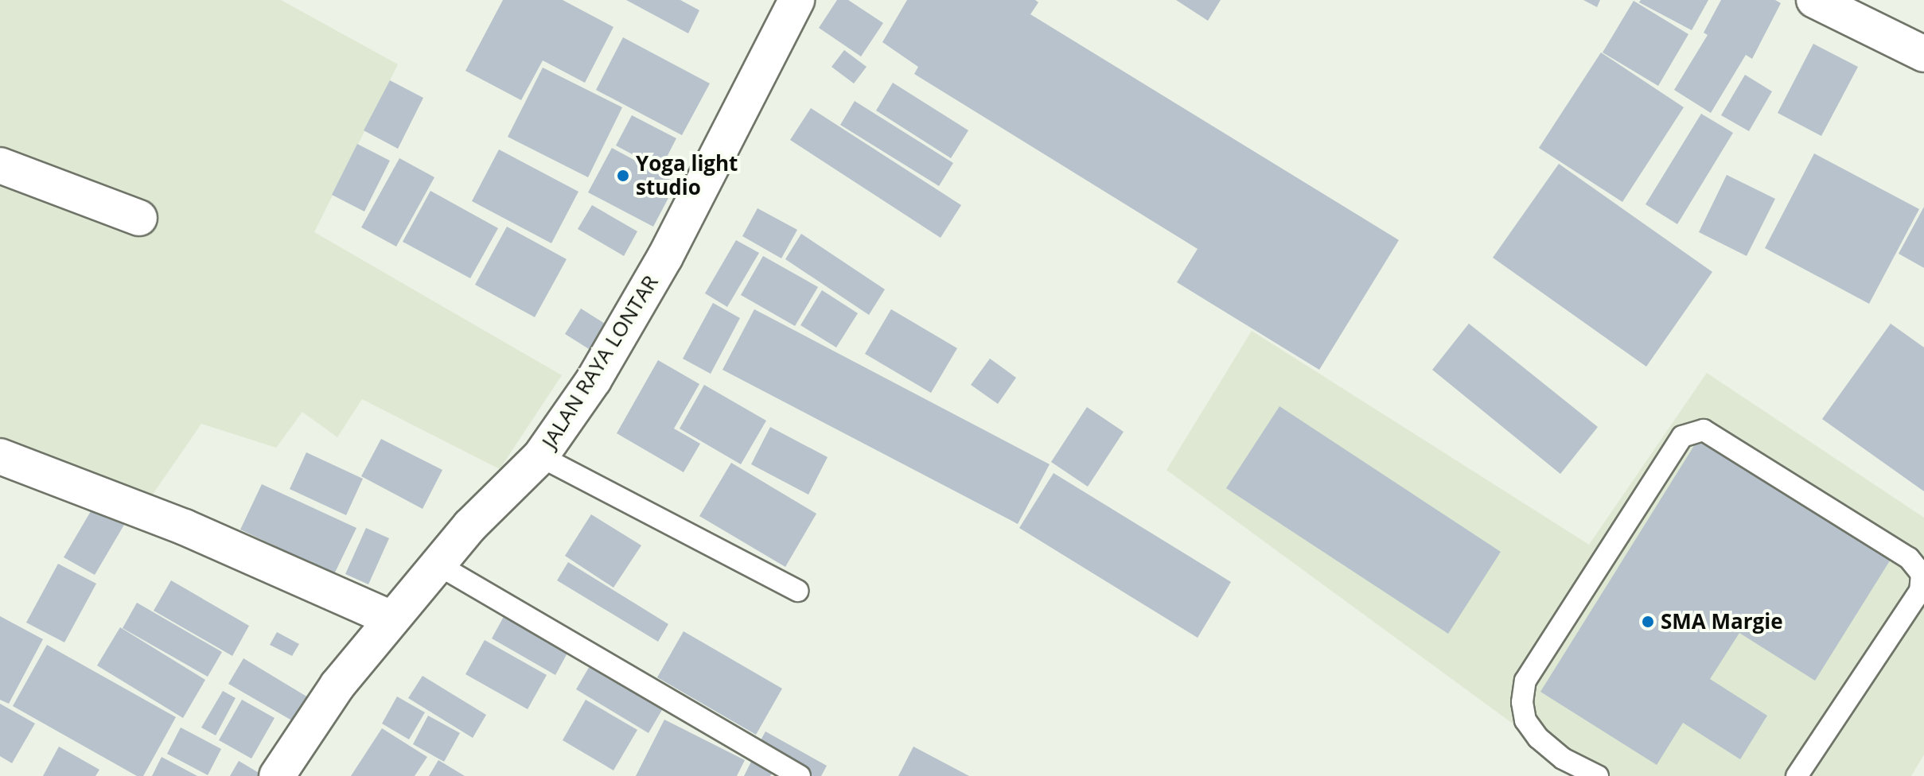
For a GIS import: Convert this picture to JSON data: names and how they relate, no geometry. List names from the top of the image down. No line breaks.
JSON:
{"streets":{"street":["JALAN RAYA LONTAR"]},"places":["Yoga light studio","SMA Margie"]}
